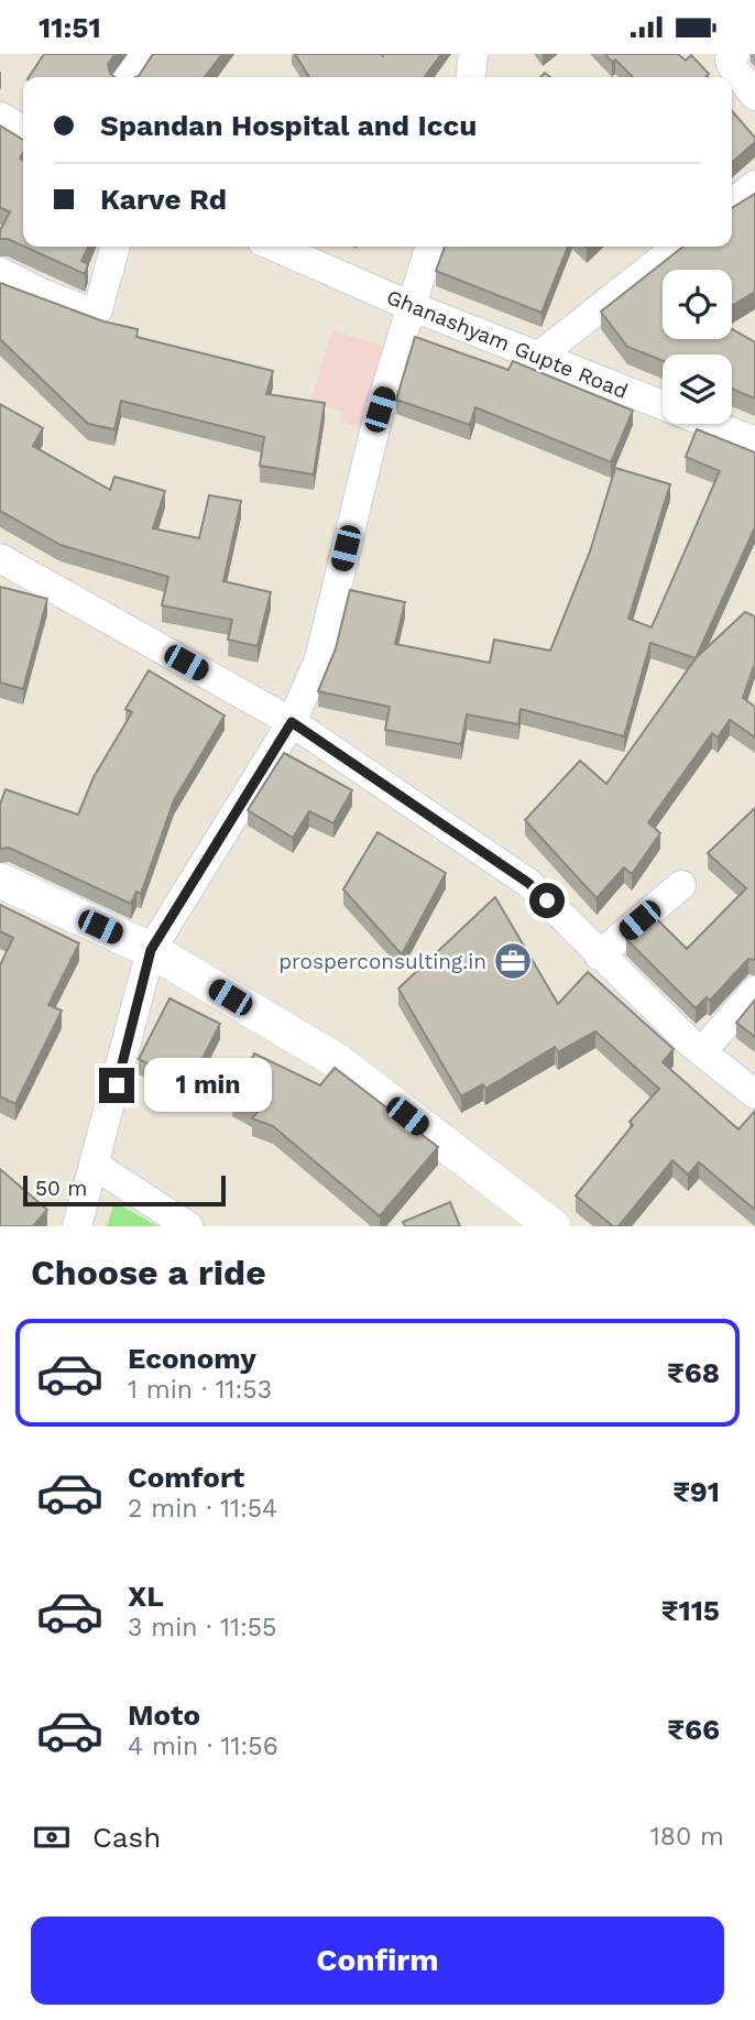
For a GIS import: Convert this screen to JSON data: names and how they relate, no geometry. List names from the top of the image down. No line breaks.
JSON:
{"streets":{"street":["Ghanashyam Gupte Road"]},"places":{"office":["prosperconsulting.in"]},"scale_bar":"50 m","page":{"status":"11:51","banner":["Spandan Hospital and Iccu","Karve Rd"],"bubble":"1 min","scale":"50 m","heading":"Choose a ride","list":[{"name":"Economy","note":"1 min · 11:53","value":"₹68"},{"name":"Comfort","note":"2 min · 11:54","value":"₹91"},{"name":"XL","note":"3 min · 11:55","value":"₹115"},{"name":"Moto","note":"4 min · 11:56","value":"₹66"}],"pay":["Cash","180 m"],"buttons":"Confirm"}}
